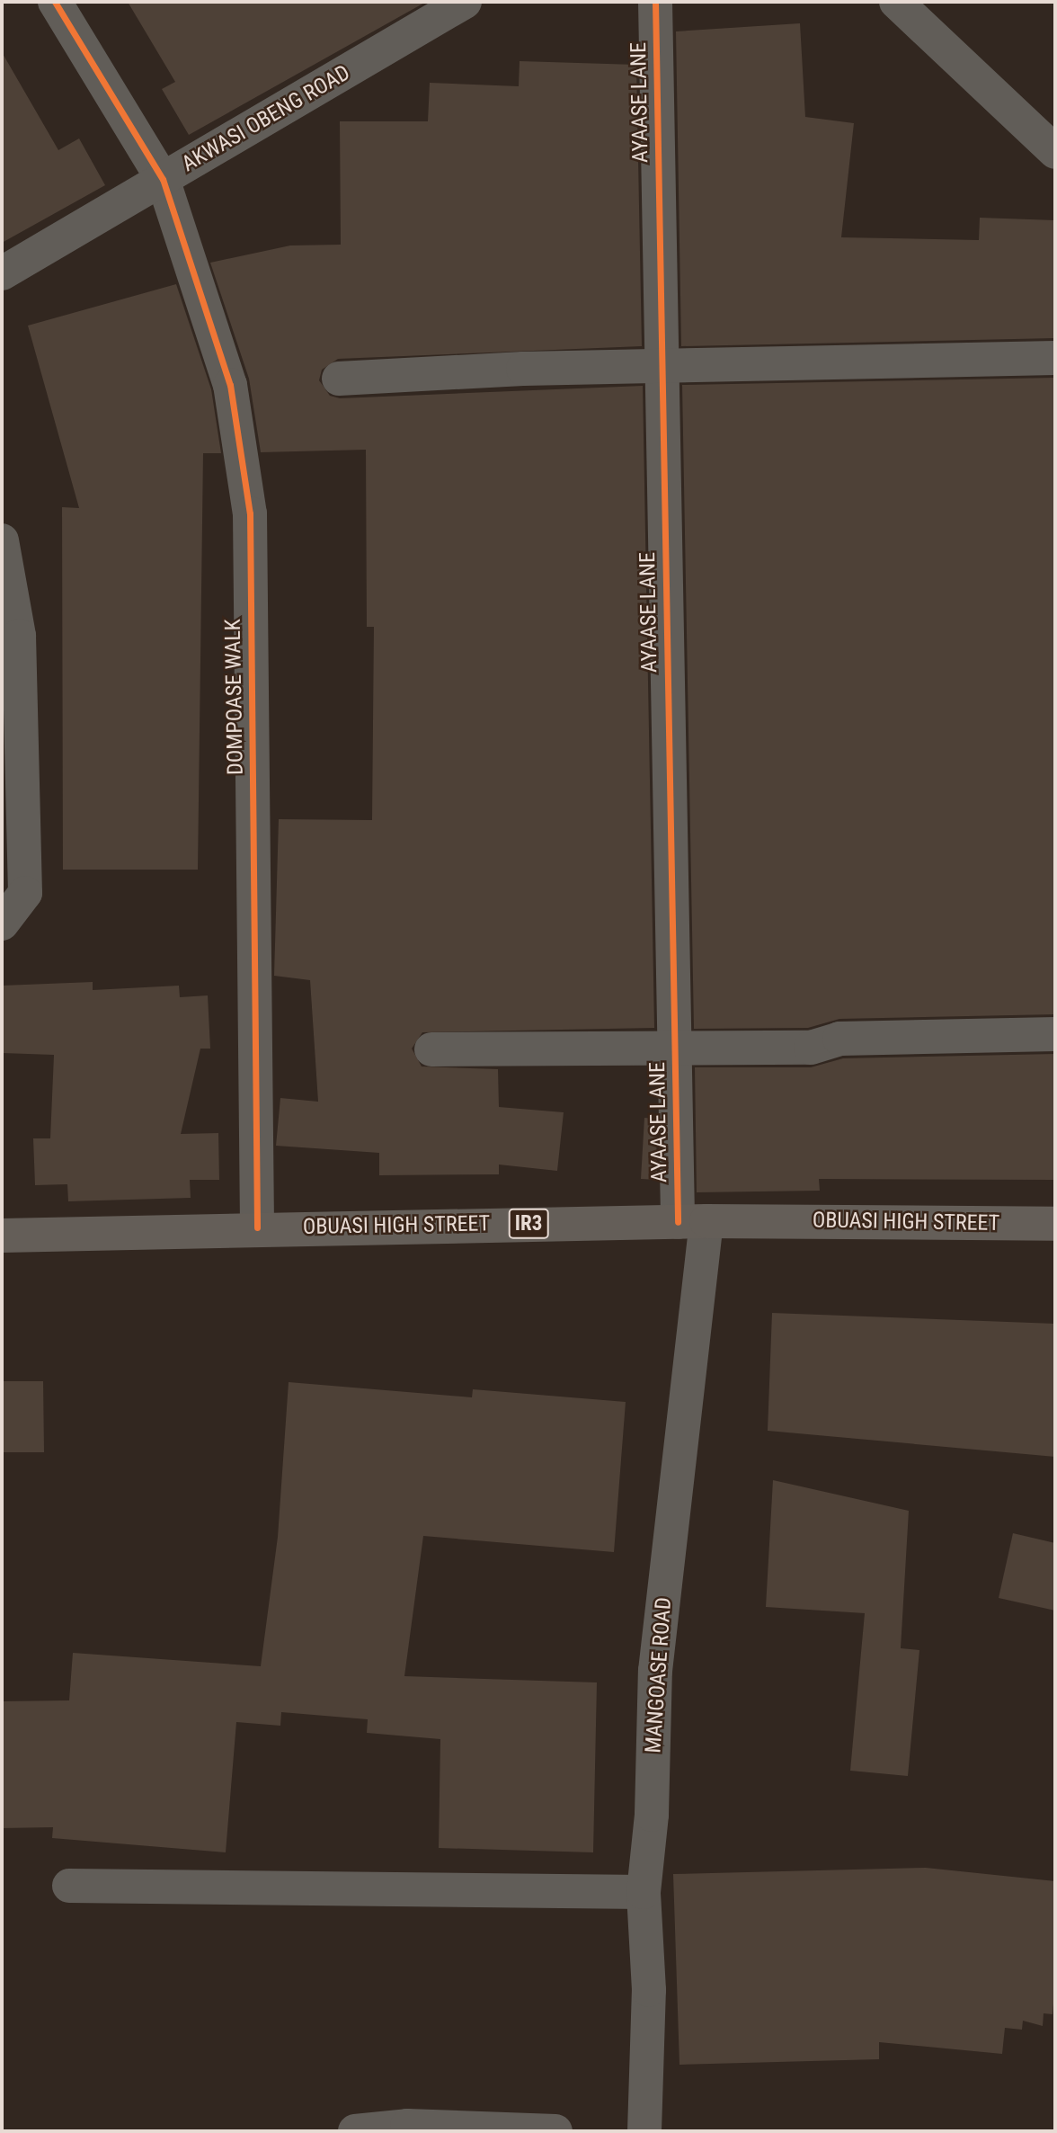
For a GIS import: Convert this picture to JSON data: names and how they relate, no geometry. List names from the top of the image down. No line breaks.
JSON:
{"streets":{"main road":["OBUASI HIGH STREET","IR3"],"street":["AYAASE LANE","AKWASI OBENG ROAD","DOMPOASE WALK","MANGOASE ROAD"]},"crossings":[["AYAASE LANE","OBUASI HIGH STREET"],["AYAASE LANE","MANGOASE ROAD"],["AKWASI OBENG ROAD","DOMPOASE WALK"],["DOMPOASE WALK","OBUASI HIGH STREET"],["OBUASI HIGH STREET","MANGOASE ROAD"]]}
